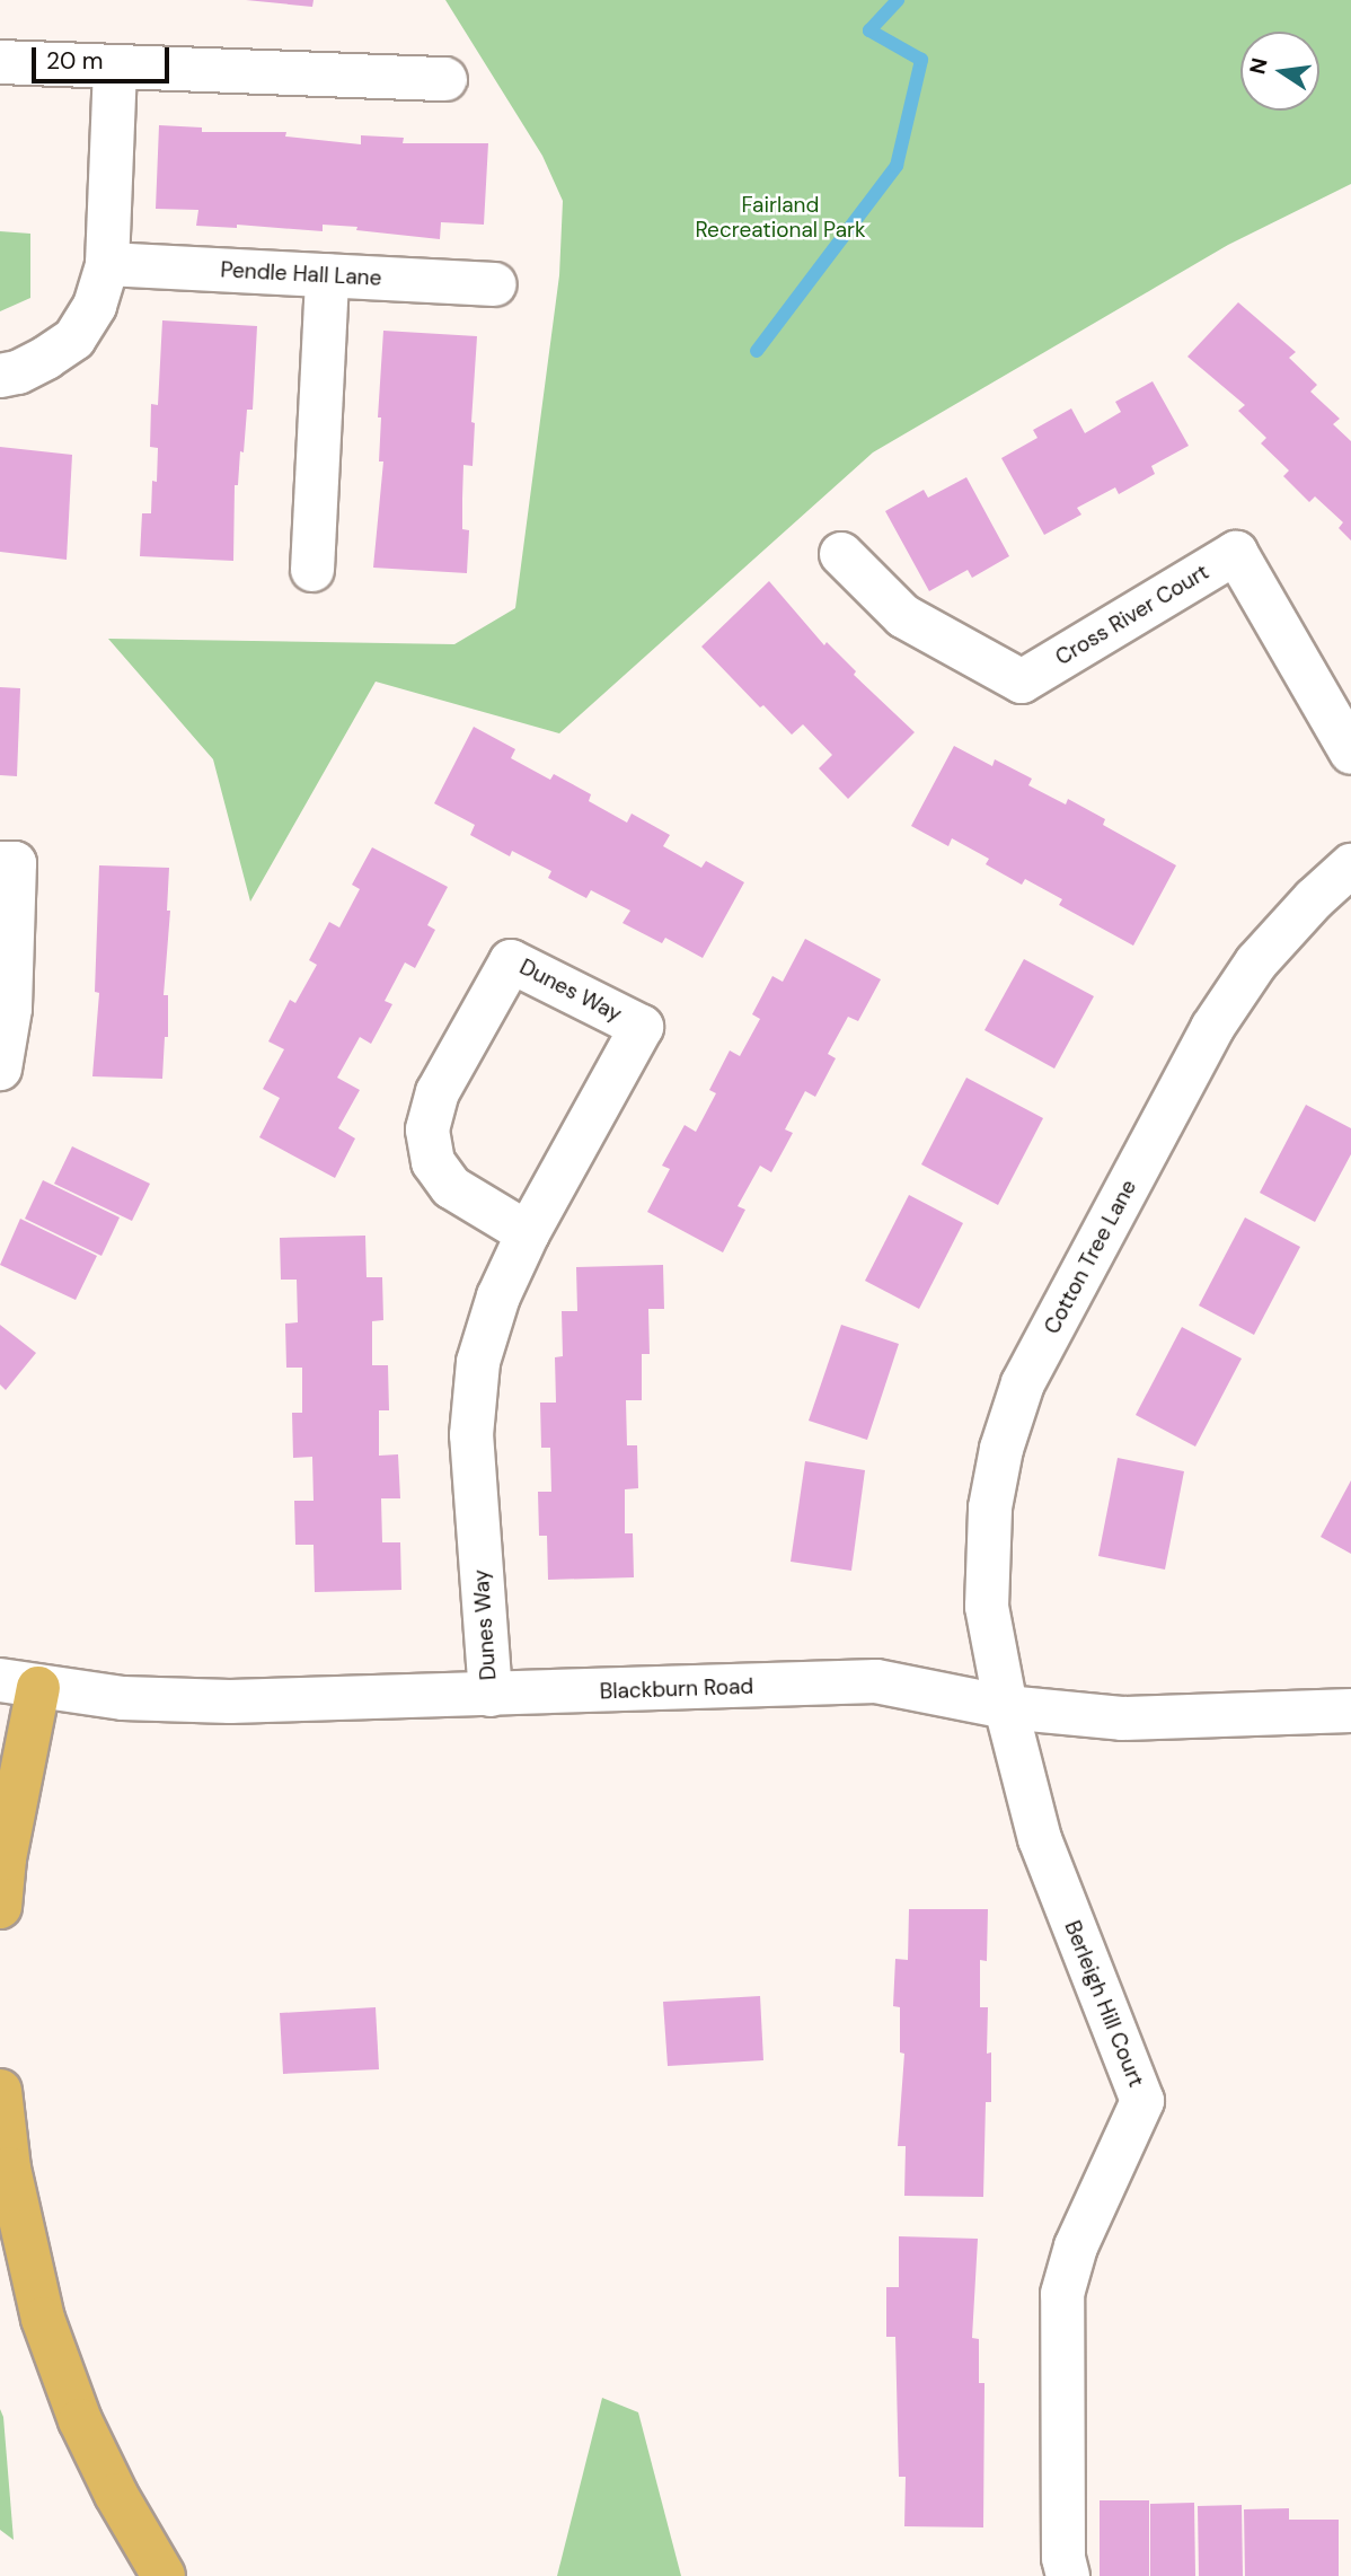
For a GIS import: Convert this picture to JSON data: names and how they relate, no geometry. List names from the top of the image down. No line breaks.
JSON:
{"streets":{"street":["Pendle Hall Lane","Cross River Court","Dunes Way","Cotton Tree Lane","Blackburn Road","Berleigh Hill Court"]},"crossings":[["Dunes Way","Blackburn Road"],["Cotton Tree Lane","Blackburn Road"],["Cotton Tree Lane","Berleigh Hill Court"],["Blackburn Road","Berleigh Hill Court"]],"parks":["Fairland Recreational Park"],"scale_bar":"20 m","north":"left"}
